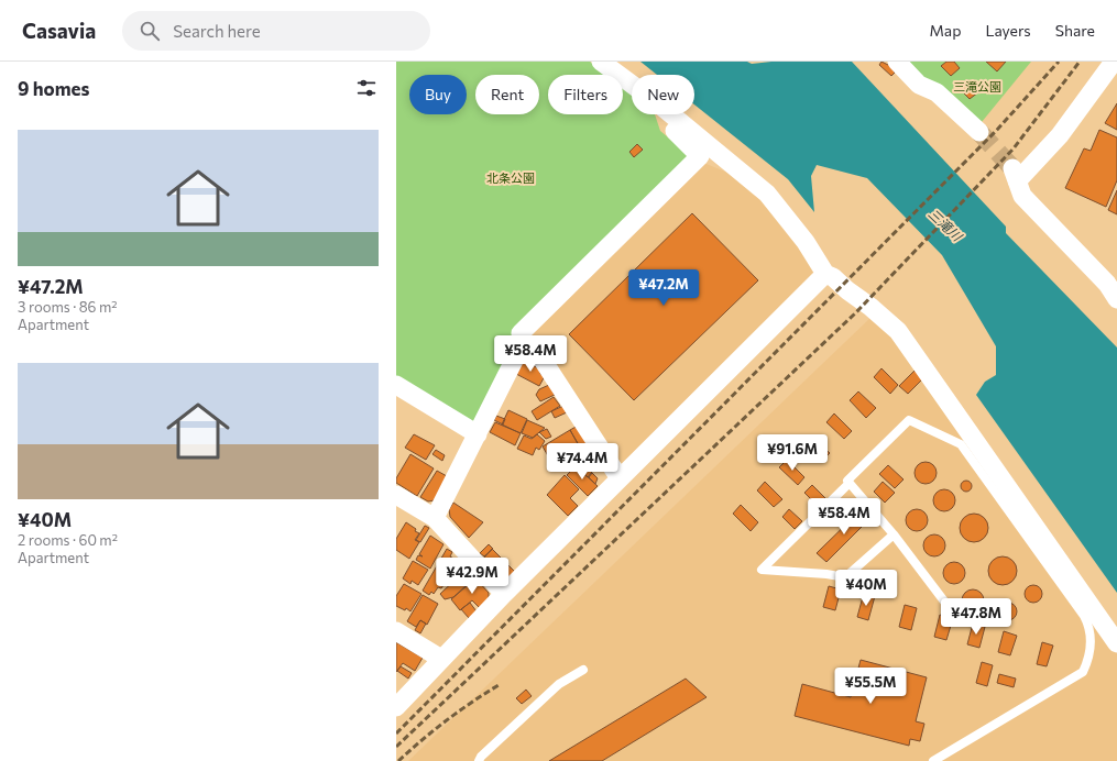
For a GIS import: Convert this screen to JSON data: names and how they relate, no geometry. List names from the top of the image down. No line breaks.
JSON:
{"water":["三滝川"],"parks":["三滝公園","北条公園"],"page":{"header":"Casavia","search":"Search here","nav":["Map","Layers","Share"],"heading":"9 homes","chip":["Buy","Rent","Filters","New"],"list":[{"name":"¥47.2M","note":"3 rooms · 86 m² · Apartment"},{"name":"¥40M","note":"2 rooms · 60 m² · Apartment"}],"price":["¥47.2M","¥58.4M","¥91.6M","¥74.4M","¥58.4M","¥42.9M","¥40M","¥47.8M","¥55.5M"]}}
